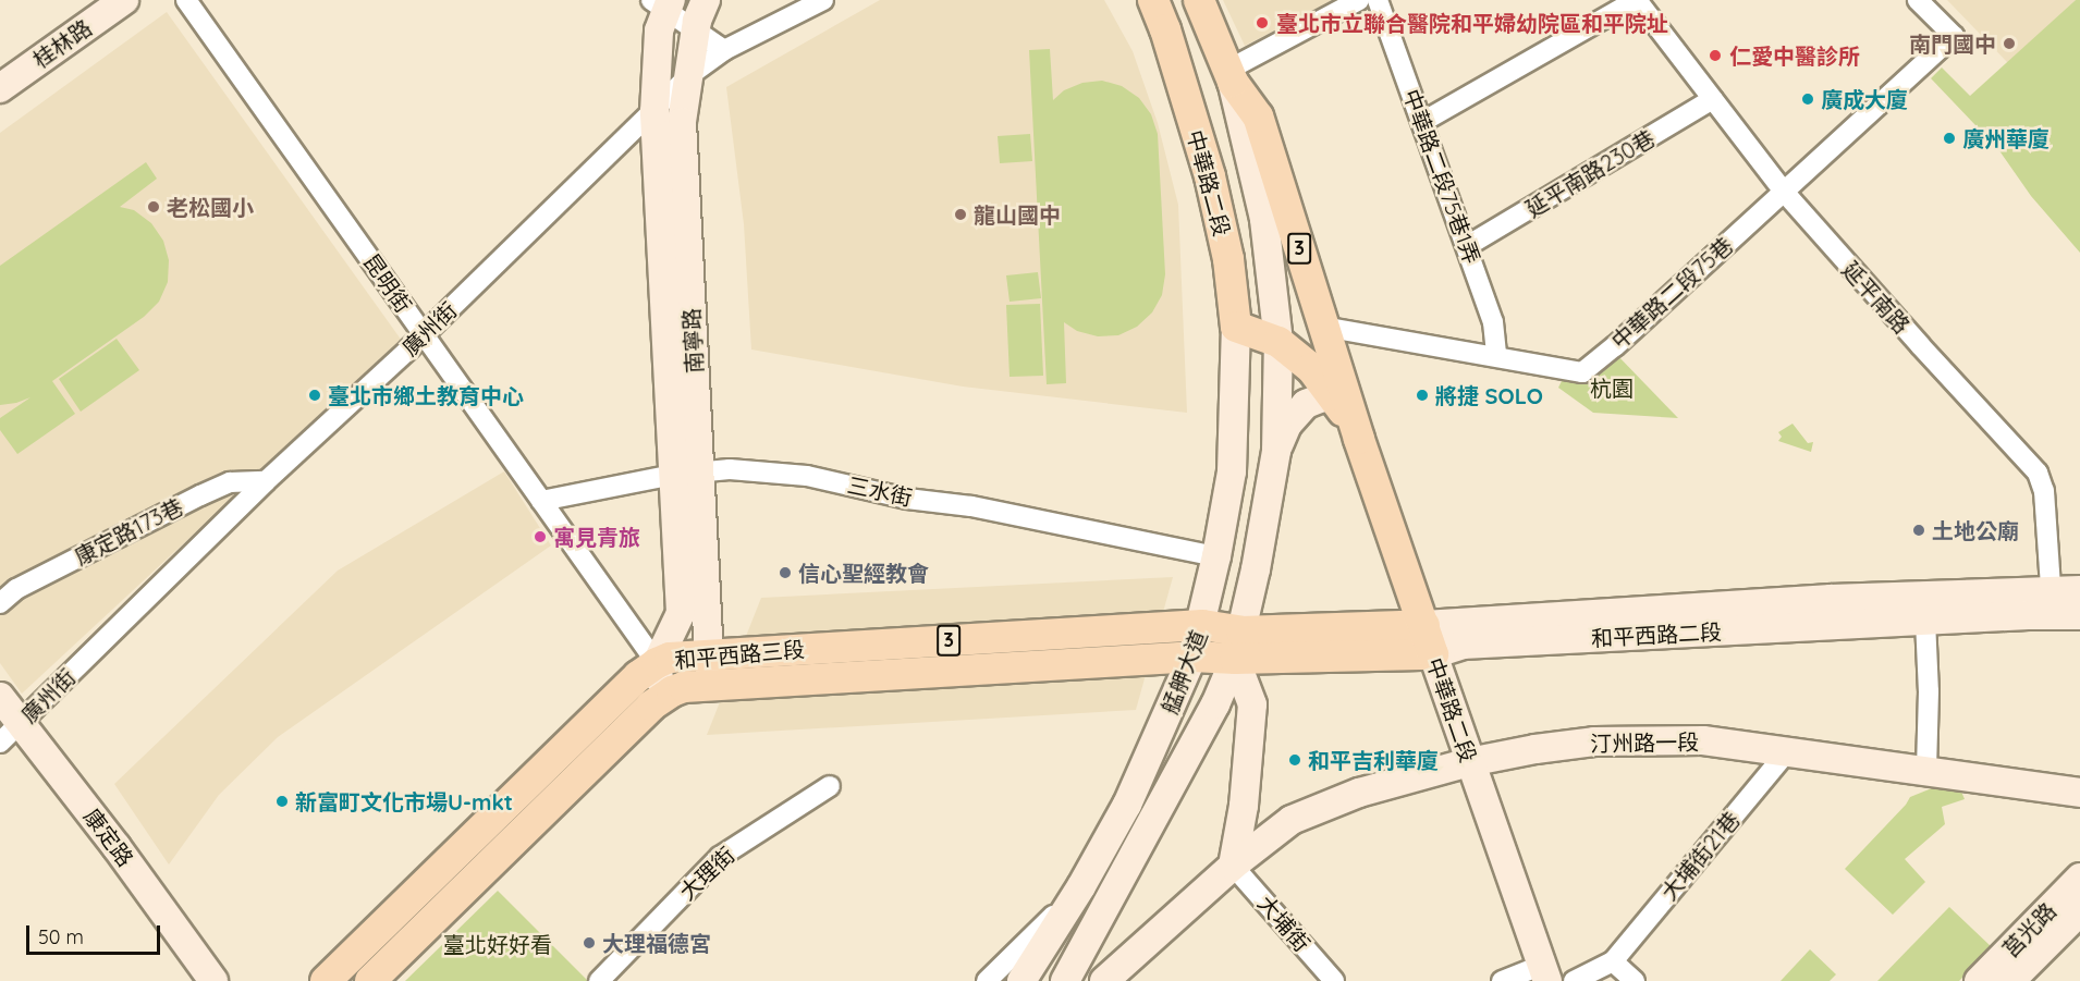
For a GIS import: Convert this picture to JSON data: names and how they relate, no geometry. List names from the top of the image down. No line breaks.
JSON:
{"streets":{"main road":["中華路二段","3","和平西路二段","和平西路三段"],"street":["桂林路","延平南路230巷","中華路二段75巷1弄","昆明街","中華路二段75巷","延平南路","廣州街","南寧路","三水街","康定路173巷","艋舺大道","汀州路一段","康定路","大埔街21巷","大理街","大埔街","莒光路"]},"crossings":[["延平南路230巷","中華路二段75巷1弄"],["延平南路230巷","延平南路"],["中華路二段75巷1弄","中華路二段75巷"],["中華路二段","中華路二段75巷"],["中華路二段","和平西路二段"],["中華路二段","艋舺大道"],["中華路二段","汀州路一段"],["昆明街","廣州街"],["昆明街","南寧路"],["昆明街","三水街"],["昆明街","和平西路三段"],["中華路二段75巷","延平南路"],["延平南路","和平西路二段"],["廣州街","南寧路"],["廣州街","康定路173巷"],["廣州街","康定路"],["南寧路","三水街"],["南寧路","和平西路三段"],["三水街","艋舺大道"],["和平西路二段","和平西路三段"],["和平西路二段","艋舺大道"],["和平西路三段","艋舺大道"],["汀州路一段","大埔街21巷"],["汀州路一段","大埔街"]],"parks":["杭園","臺北好好看"],"places":["臺北市立聯合醫院和平婦幼院區和平院址","南門國中","仁愛中醫診所","廣成大廈","廣州華廈","老松國小","龍山國中","臺北市鄉土教育中心","將捷 SOLO","土地公廟","寓見青旅","信心聖經教會","和平吉利華廈","新富町文化市場U-mkt","大理福德宮"],"scale_bar":"50 m"}
